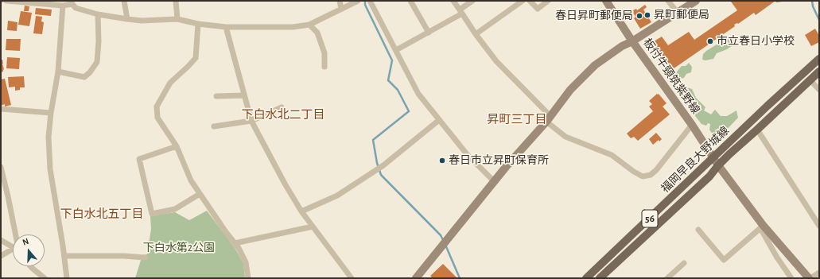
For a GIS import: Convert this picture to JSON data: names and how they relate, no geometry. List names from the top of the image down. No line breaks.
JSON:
{"streets":{"main road":["福岡早良大野城線","56"],"street":["板付牛頸筑紫野線"]},"crossings":[["板付牛頸筑紫野線","福岡早良大野城線"]],"districts":["下白水北二丁目","昇町三丁目","下白水北五丁目"],"parks":["下白水第2公園"],"places":["昇町郵便局","春日昇町郵便局","市立春日小学校","春日市立昇町保育所"],"north":"top"}
